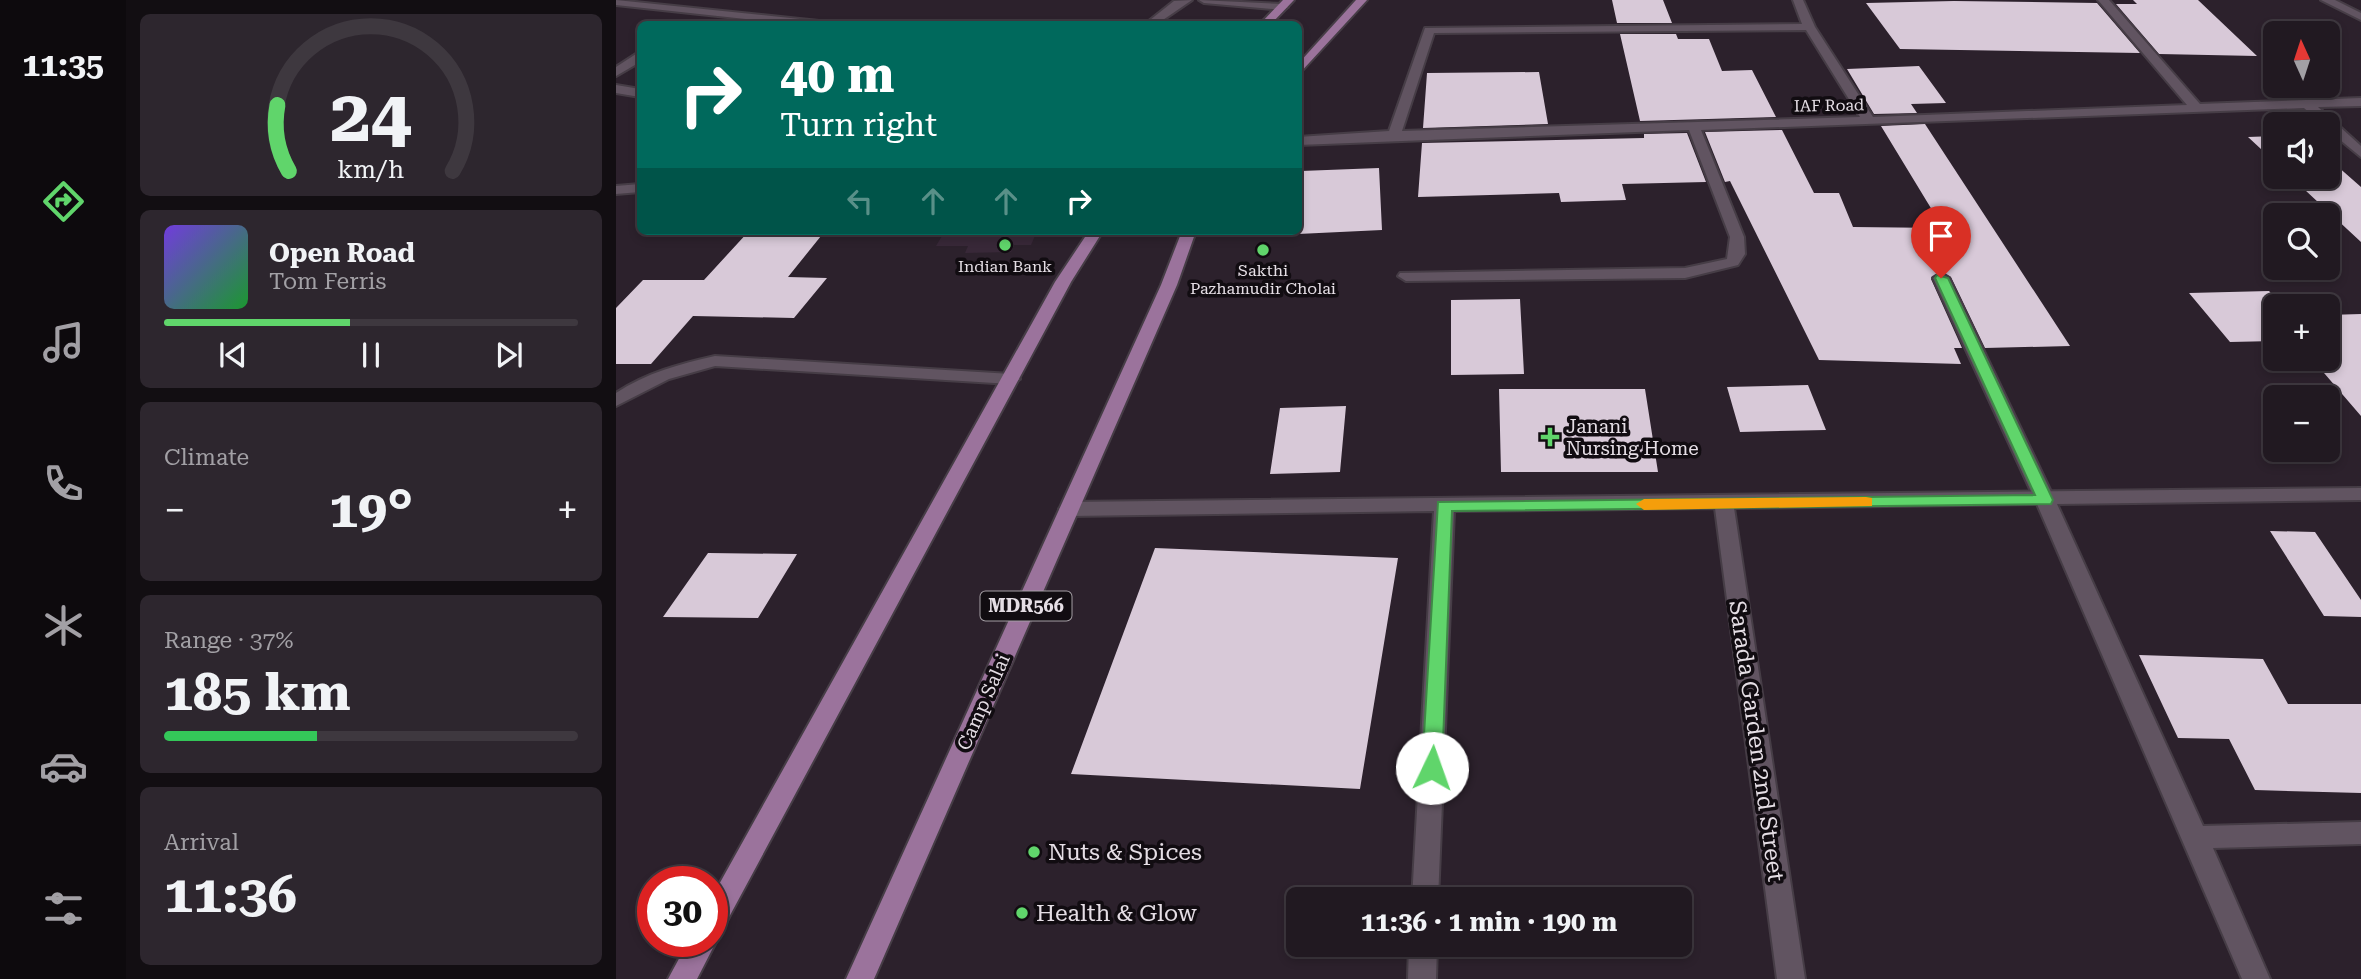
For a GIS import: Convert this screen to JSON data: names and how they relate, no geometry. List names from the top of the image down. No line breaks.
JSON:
{"streets":{"main road":["MDR566","Camp Salai"],"street":["IAF Road","Sarada Garden 2nd Street"]},"places":{"other":["Indian Bank","Sakthi Pazhamudir Cholai","Nuts & Spices","Health & Glow"],"health":["Janani Nursing Home"]},"north":"top","page":{"tabs":"11:35","map_buttons":["+","−"],"turn":["40 m","Turn right"],"song":["Open Road","Tom Ferris"],"tile":["Climate",["Range · 37%","185 km"],["Arrival","11:36"]],"heat":["−","19°","+"],"limit":"30","trip":"11:36 · 1 min · 190 m","gauge":["24","km/h"]}}
